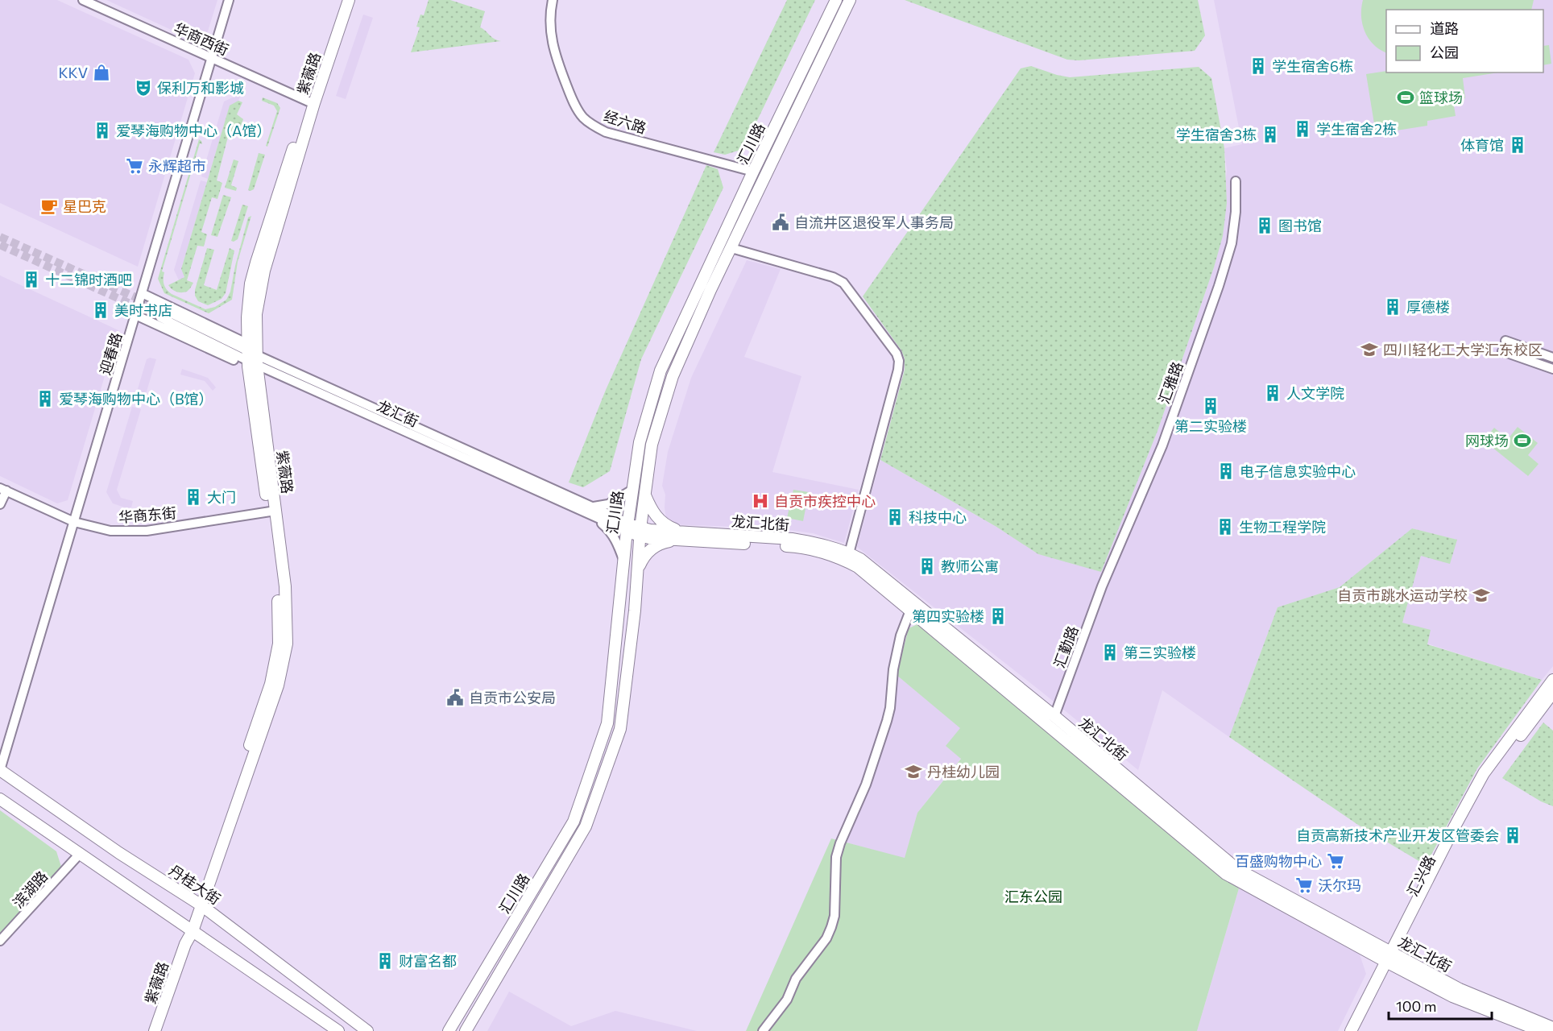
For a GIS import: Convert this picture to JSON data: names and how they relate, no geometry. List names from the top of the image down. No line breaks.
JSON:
{"streets":{"main road":["紫薇路","汇川路","龙汇北街","汇兴路","丹桂大街"],"street":["华商西街","经六路","迎春路","汇雅路","龙汇街","华商东街","汇勤路","滨湖路"]},"crossings":[["华商西街","紫薇路"],["华商西街","迎春路"],["紫薇路","龙汇街"],["紫薇路","华商东街"],["紫薇路","丹桂大街"],["经六路","汇川路"],["汇川路","龙汇街"],["汇川路","龙汇北街"],["迎春路","华商东街"],["迎春路","丹桂大街"],["汇雅路","汇勤路"],["龙汇街","龙汇北街"],["龙汇北街","汇勤路"],["龙汇北街","汇兴路"]],"parks":["汇东公园"],"places":{"building":["学生宿舍6栋","学生宿舍2栋","爱琴海购物中心（A馆）","学生宿舍3栋","体育馆","图书馆","十二锦时酒吧","厚德楼","美时书店","人文学院","爱琴海购物中心（B馆）","第二实验楼","电子信息实验中心","大门","科技中心","生物工程学院","教师公寓","第四实验楼","第三实验楼","自贡高新技术产业开发区管委会","财富名都"],"shop":["KKV"],"theatre":["保利万和影城"],"sports":["篮球场","网球场"],"supermarket":["永辉超市","百盛购物中心","沃尔玛"],"cafe":["星巴克"],"public building":["自流井区退役军人事务局","自贡市公安局"],"school or university":["四川轻化工大学汇东校区","自贡市跳水运动学校","丹桂幼儿园"],"hospital":["自贡市疾控中心"]},"legend":["道路","公园"],"scale_bar":"100 m"}
